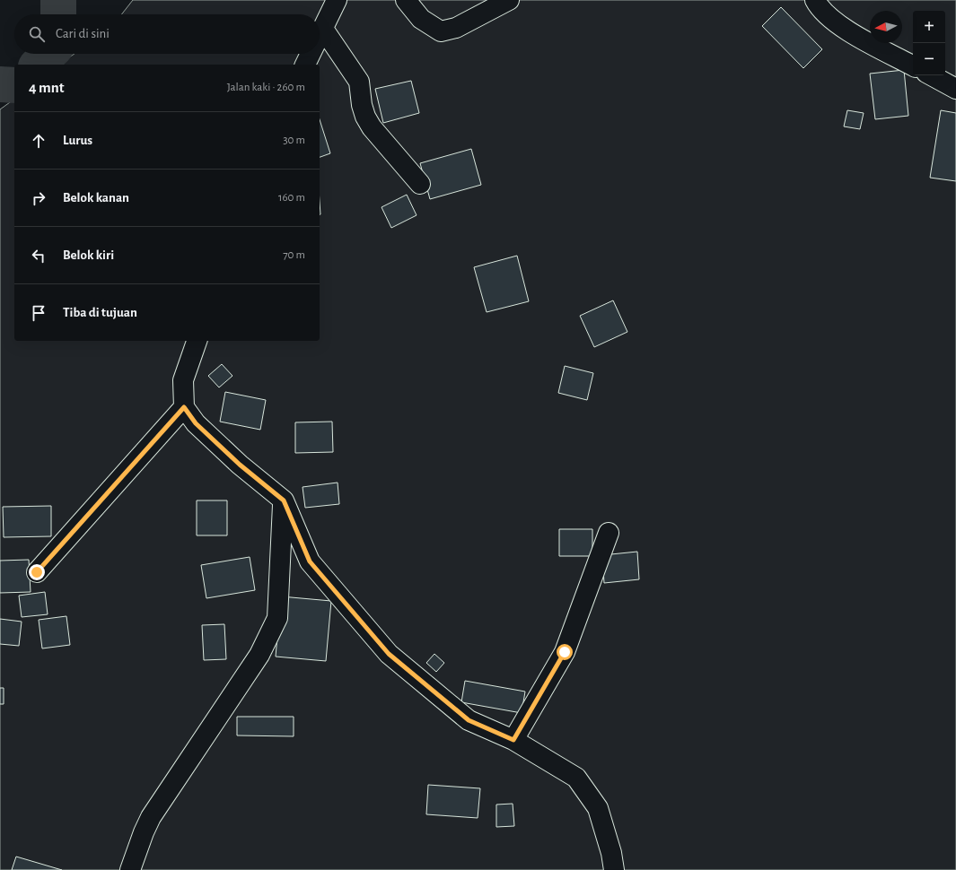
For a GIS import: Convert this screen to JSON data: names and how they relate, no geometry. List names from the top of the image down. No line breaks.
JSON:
{"north":"left","page":{"map_buttons":["+","−"],"search":"Cari di sini","heading":["4 mnt","Jalan kaki · 260 m"],"list":[["Lurus","30 m"],["Belok kanan","160 m"],["Belok kiri","70 m"],"Tiba di tujuan"]}}
